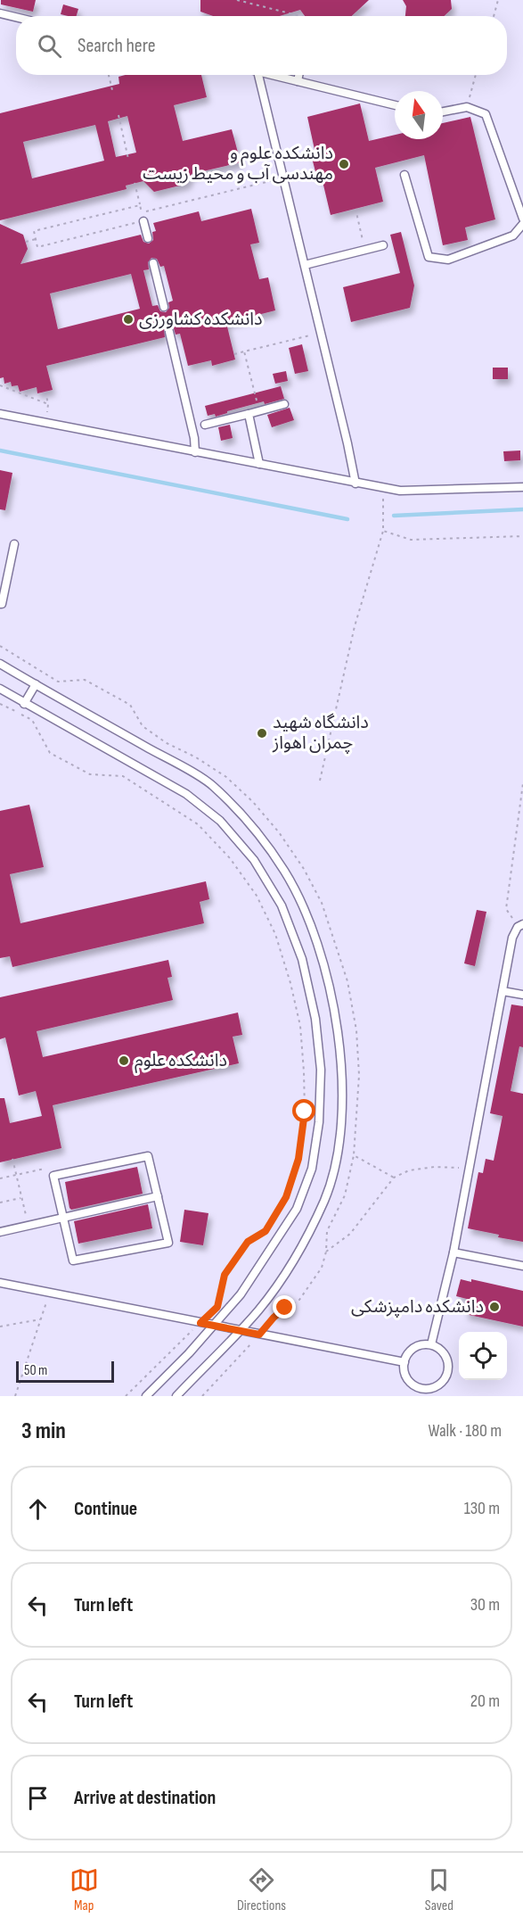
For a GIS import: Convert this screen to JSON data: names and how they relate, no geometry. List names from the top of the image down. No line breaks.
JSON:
{"places":["دانشکده علوم و مهندسی آب و محیط زیست","دانشکده کشاورزی","دانشگاه شهید چمران اهواز","دانشکده علوم","دانشکده دامپزشکی"],"scale_bar":"50 m","north":"top","page":{"search":"Search here","scale":"50 m","heading":["3 min","Walk · 180 m"],"list":[["Continue","130 m"],["Turn left","30 m"],["Turn left","20 m"],"Arrive at destination"],"nav":["Map","Directions","Saved"]}}
